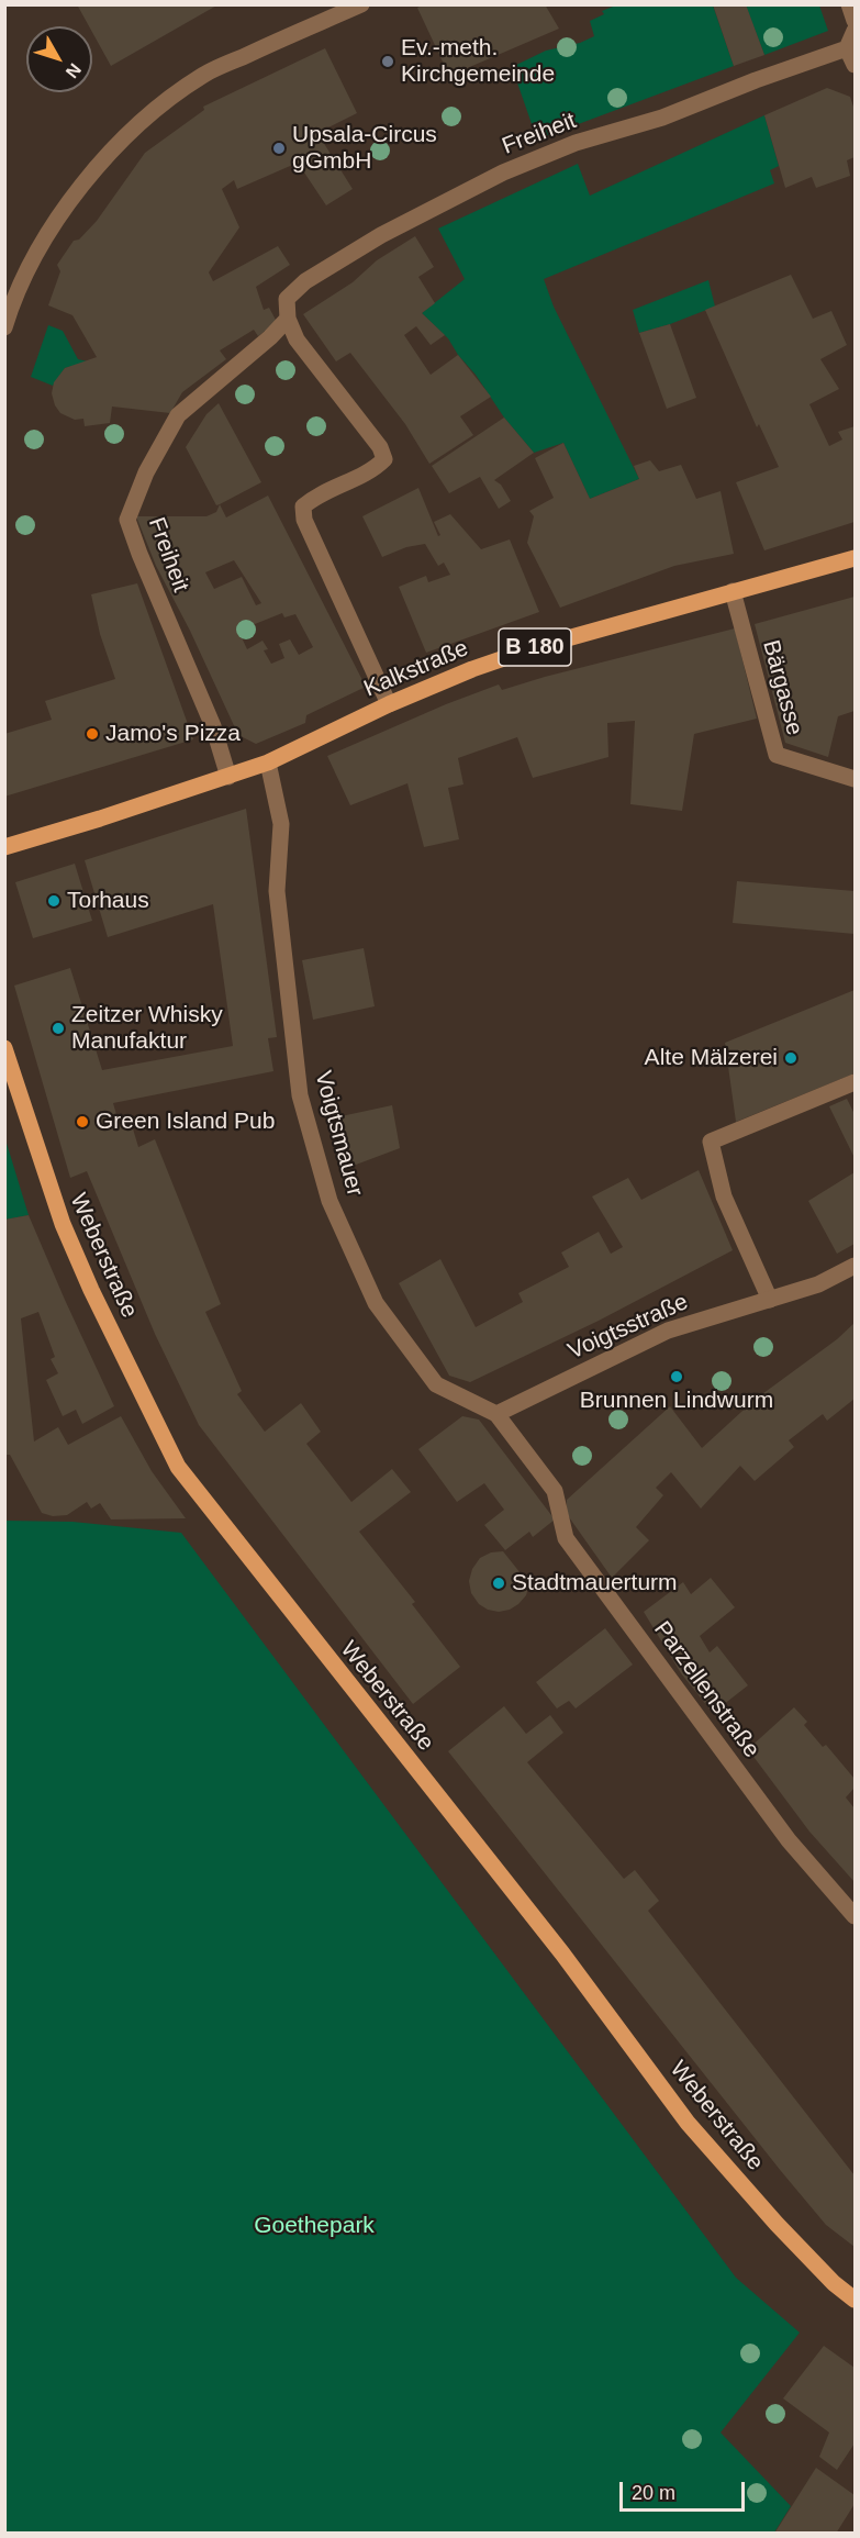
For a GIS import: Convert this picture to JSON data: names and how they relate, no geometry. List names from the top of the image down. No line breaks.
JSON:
{"streets":{"main road":["B 180","Kalkstraße","Weberstraße"],"street":["Freiheit","Bärgasse","Voigtsmauer","Voigtsstraße","Parzellenstraße"]},"crossings":[["Freiheit","Kalkstraße"],["Kalkstraße","Bärgasse"],["Kalkstraße","Voigtsmauer"],["Voigtsmauer","Voigtsstraße"],["Voigtsmauer","Parzellenstraße"],["Voigtsstraße","Parzellenstraße"]],"parks":["Goethepark"],"places":["Ev.-meth. Kirchgemeinde","Upsala-Circus gGmbH","Jamo's Pizza","Torhaus","Zeitzer Whisky Manufaktur","Alte Mälzerei","Green Island Pub","Brunnen Lindwurm","Stadtmauerturm"],"scale_bar":"20 m","north":"bottom right"}
